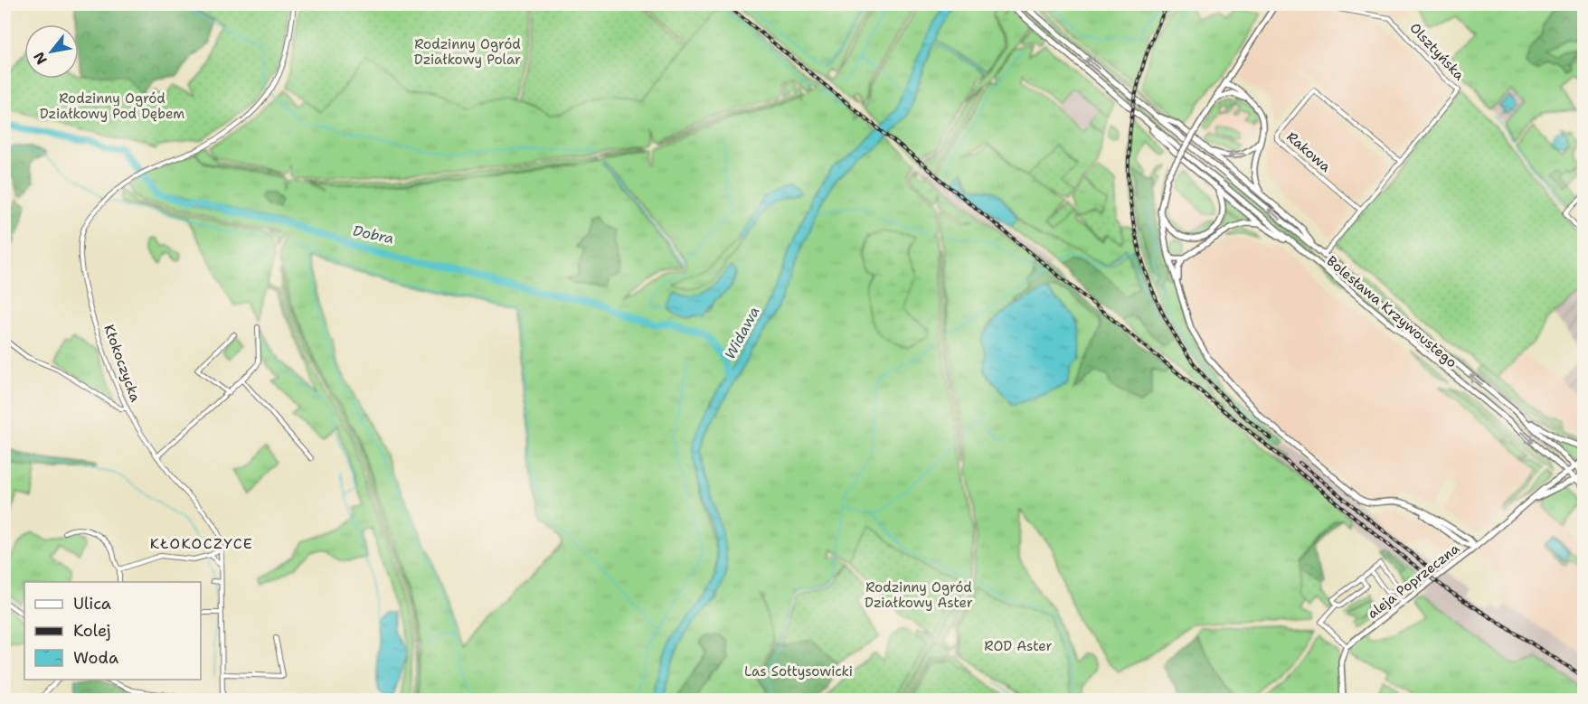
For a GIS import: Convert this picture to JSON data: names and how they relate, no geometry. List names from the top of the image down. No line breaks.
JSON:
{"streets":{"main road":["Bolesława Krzywoustego","aleja Poprzeczna"],"street":["Olsztyńska","Rakowa","Kłokoczycka"]},"crossings":[["Olsztyńska","Rakowa"],["Bolesława Krzywoustego","aleja Poprzeczna"]],"districts":["KŁOKOCZYCE"],"water":["Dobra","Widawa"],"parks":["Rodzinny Ogród Działkowy Polar","Rodzinny Ogród Działkowy Pod Dębem","Rodzinny Ogród Działkowy Aster","ROD Aster","Las Sołtysowicki"],"legend":["Ulica","Kolej","Woda"],"north":"bottom left"}
